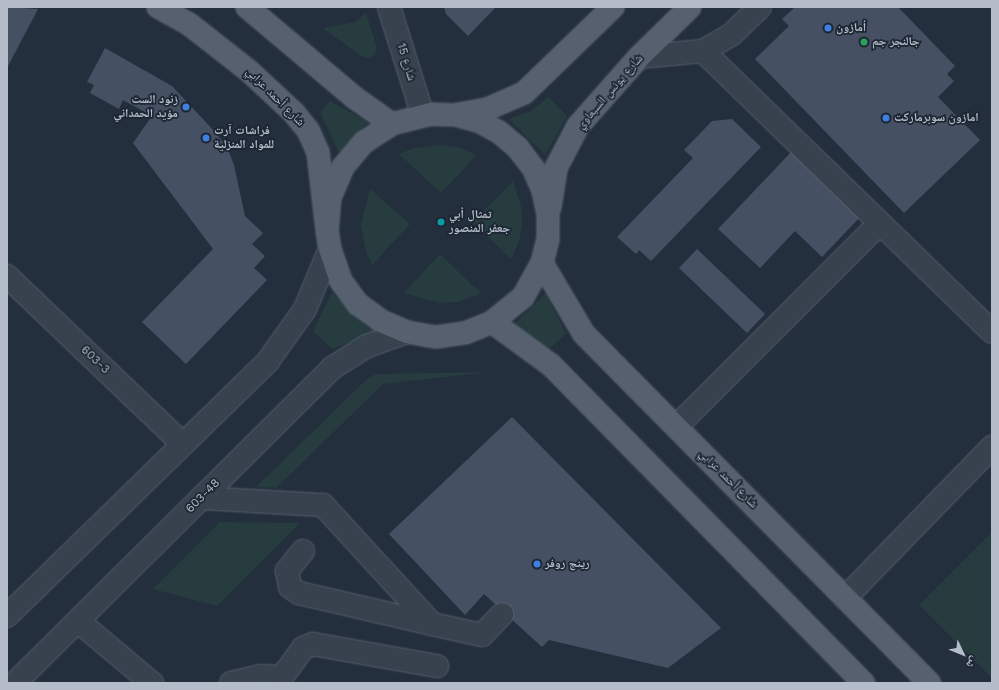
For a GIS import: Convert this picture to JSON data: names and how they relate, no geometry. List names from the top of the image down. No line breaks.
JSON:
{"streets":{"main road":["شارع يونس السبعاوي","شارع أحمد عرابي"],"street":["شارع 15","603-3","603-48"]},"places":["أمازون","جالنجر جم","زنود الست مؤيد الحمداني","امازون سوبرماركت","فراشات آرت للمواد المنزلية","تمثال أبي جعفر المنصور","رينج روفر"],"north":"bottom right"}
